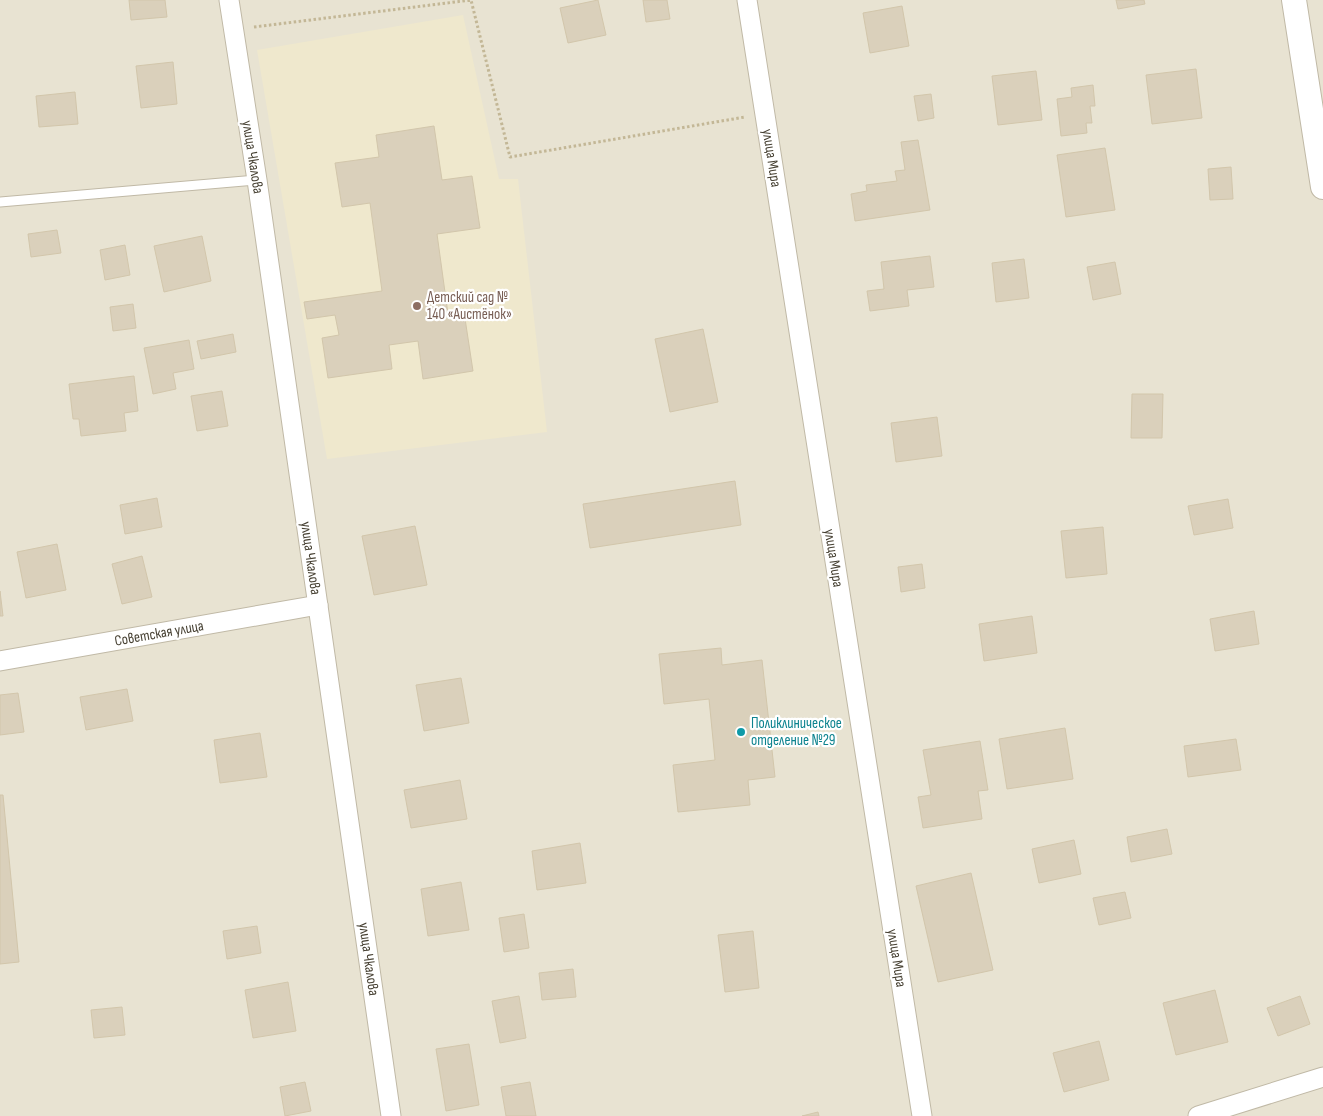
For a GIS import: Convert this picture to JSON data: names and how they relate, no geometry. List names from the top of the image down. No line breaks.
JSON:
{"streets":{"street":["улица Чкалова","улица Мира","Советская улица"]},"crossings":[["улица Чкалова","Советская улица"]],"places":["Детский сад № 140 «Аистёнок»","Поликлиническое отделение №29"]}
